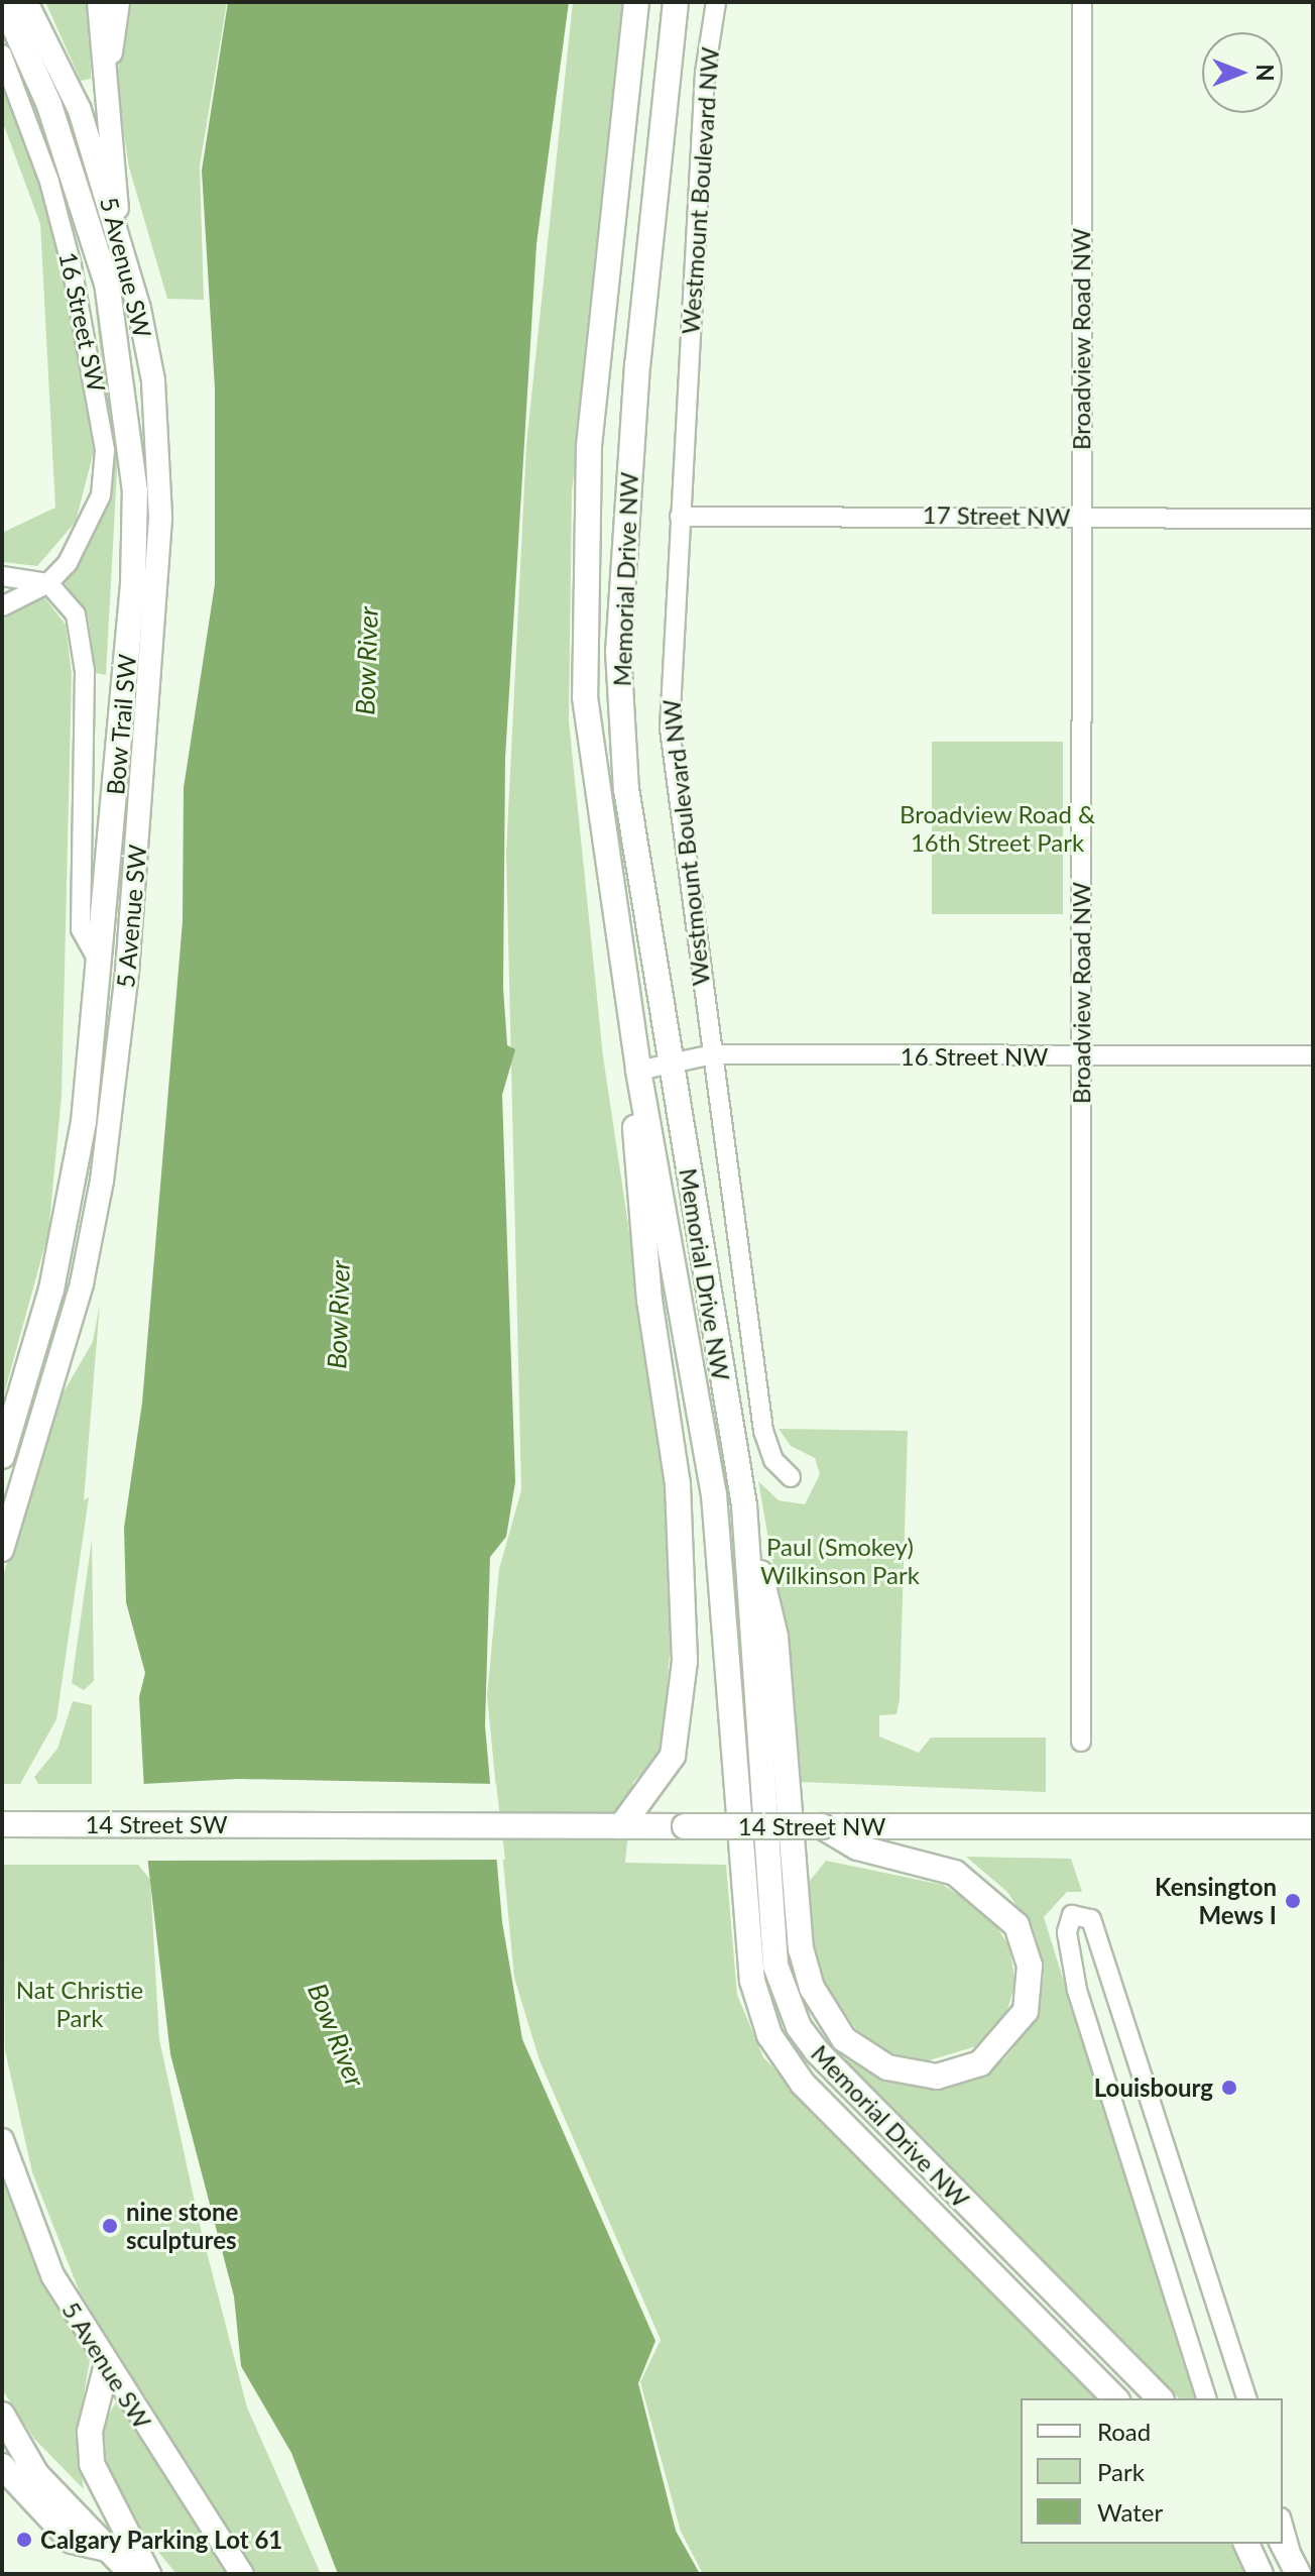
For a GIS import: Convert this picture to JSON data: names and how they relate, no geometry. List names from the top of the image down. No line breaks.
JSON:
{"streets":{"main road":["Memorial Drive NW","Bow Trail SW","14 Street SW","14 Street NW"],"street":["Westmount Boulevard NW","5 Avenue SW","16 Street SW","Broadview Road NW","17 Street NW","16 Street NW"]},"crossings":[["Westmount Boulevard NW","17 Street NW"],["Westmount Boulevard NW","16 Street NW"],["Broadview Road NW","17 Street NW"],["Broadview Road NW","16 Street NW"],["Memorial Drive NW","16 Street NW"],["14 Street SW","14 Street NW"]],"water":["Bow River"],"parks":["Broadview Road & 16th Street Park","Paul (Smokey) Wilkinson Park","Nat Christie Park"],"places":["Kensington Mews I","Louisbourg","nine stone sculptures","Calgary Parking Lot 61"],"legend":["Road","Park","Water"],"north":"right"}
